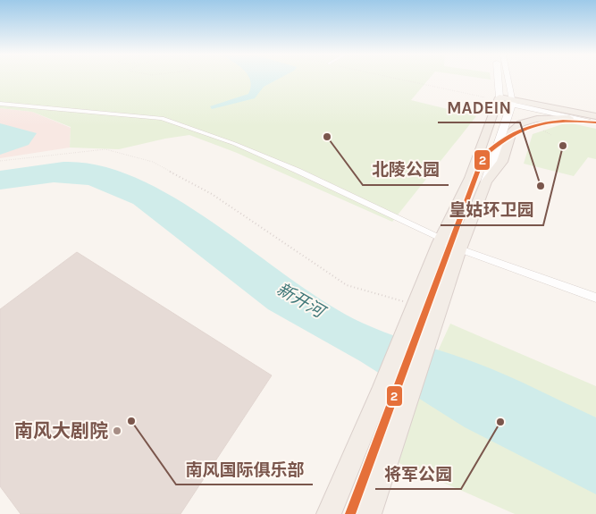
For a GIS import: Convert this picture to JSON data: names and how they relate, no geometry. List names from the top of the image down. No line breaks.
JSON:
{"water":["新开河"],"places":["北陵公园","皇姑环卫园","MADEIN","南风国际俱乐部","将军公园","南风大剧院"],"lines":["transit line 2"]}
